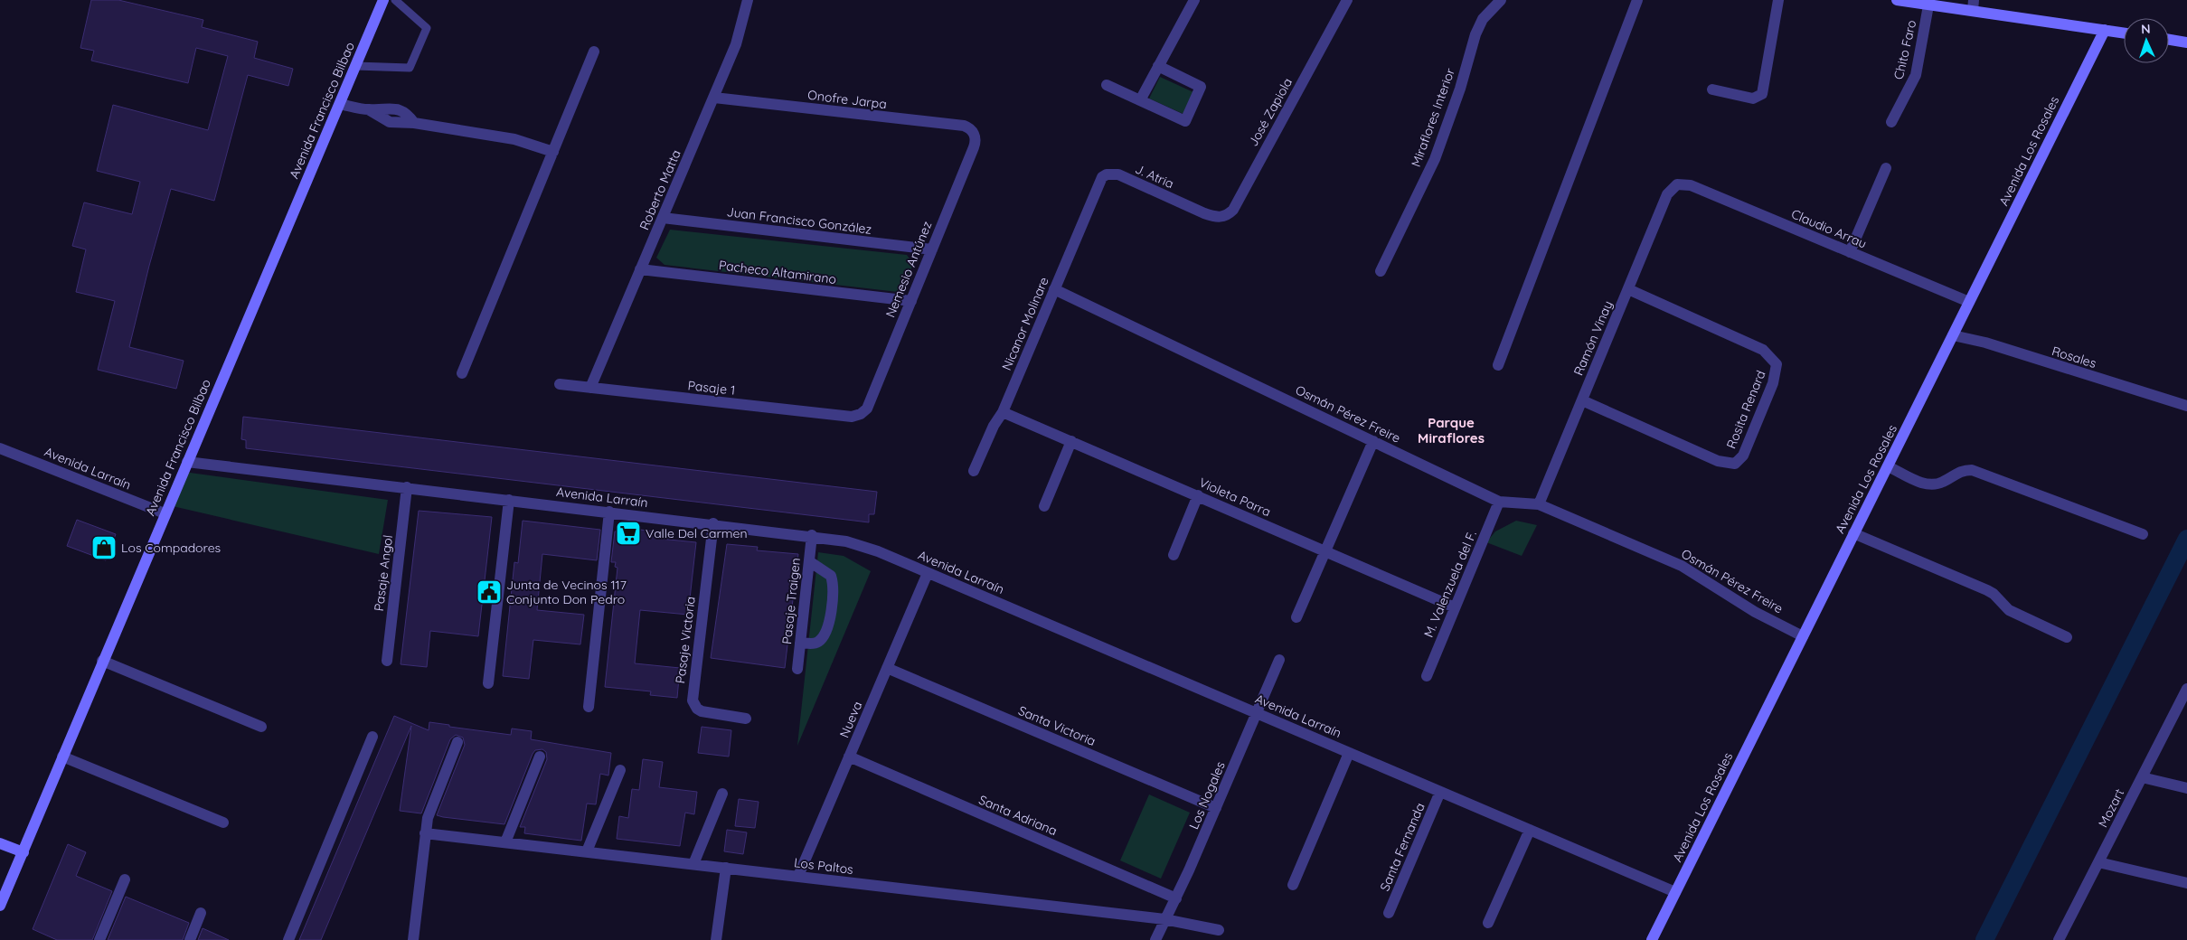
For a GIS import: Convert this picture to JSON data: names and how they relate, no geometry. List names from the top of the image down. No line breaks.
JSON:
{"streets":{"main road":["Avenida Francisco Bilbao","Avenida Los Rosales"],"street":["Chito Faro","Onofre Jarpa","José Zapiola","Miraflores Interior","J. Atria","Roberto Matta","Juan Francisco González","Claudio Arrau","Nemesio Antúnez","Pacheco Altamirano","Nicanor Molinare","Ramón Vinay","Rosales","Pasaje 1","Rosita Renard","Osmán Pérez Freire","Avenida Larraín","Violeta Parra","Pasaje Angol","M. Valenzuela del F.","Pasaje Traigen","Pasaje Victoria","Nueva","Santa Victoria","Los Nogales","Mozart","Santa Adriana","Santa Fernanda","Los Paltos"]},"crossings":[["Onofre Jarpa","Roberto Matta"],["Onofre Jarpa","Nemesio Antúnez"],["Avenida Francisco Bilbao","Avenida Larraín"],["José Zapiola","J. Atria"],["Avenida Los Rosales","Claudio Arrau"],["Avenida Los Rosales","Rosales"],["Avenida Los Rosales","Osmán Pérez Freire"],["Avenida Los Rosales","Avenida Larraín"],["J. Atria","Nicanor Molinare"],["Roberto Matta","Juan Francisco González"],["Roberto Matta","Pacheco Altamirano"],["Roberto Matta","Pasaje 1"],["Juan Francisco González","Nemesio Antúnez"],["Claudio Arrau","Ramón Vinay"],["Nemesio Antúnez","Pacheco Altamirano"],["Nemesio Antúnez","Pasaje 1"],["Nicanor Molinare","Osmán Pérez Freire"],["Nicanor Molinare","Violeta Parra"],["Ramón Vinay","Rosita Renard"],["Ramón Vinay","Osmán Pérez Freire"],["Osmán Pérez Freire","M. Valenzuela del F."],["Avenida Larraín","Pasaje Angol"],["Avenida Larraín","Pasaje Traigen"],["Avenida Larraín","Pasaje Victoria"],["Avenida Larraín","Nueva"],["Avenida Larraín","Los Nogales"],["Avenida Larraín","Santa Fernanda"],["Violeta Parra","M. Valenzuela del F."],["Nueva","Santa Victoria"],["Nueva","Santa Adriana"],["Nueva","Los Paltos"],["Santa Victoria","Los Nogales"],["Los Nogales","Santa Adriana"],["Los Nogales","Los Paltos"]],"districts":["Parque Miraflores"],"places":{"supermarket":["Valle Del Carmen"],"shop":["Los Compadores"],"public building":["Junta de Vecinos 117 Conjunto Don Pedro"]},"north":"top"}
